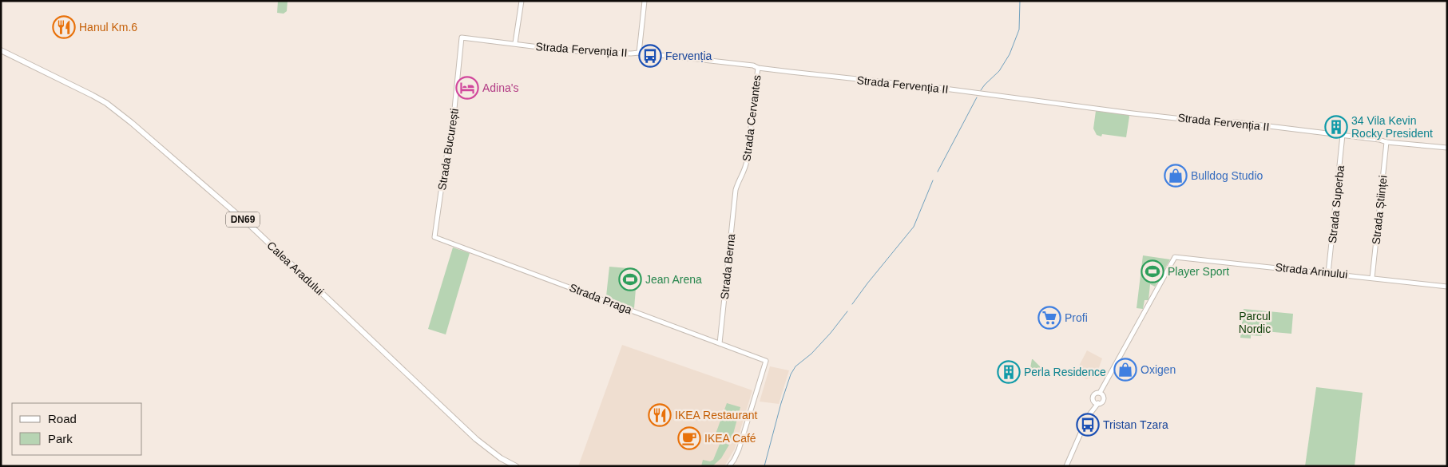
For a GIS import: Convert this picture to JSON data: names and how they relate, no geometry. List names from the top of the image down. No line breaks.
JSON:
{"streets":{"main road":["DN69","Calea Aradului"],"street":["Strada Fervenția II","Strada Cervantes","Strada București","Strada Superba","Strada Științei","Strada Berna","Strada Arinului","Strada Praga"]},"crossings":[["Strada Fervenția II","Strada Cervantes"],["Strada Fervenția II","Strada București"],["Strada Fervenția II","Strada Superba"],["Strada Fervenția II","Strada Științei"],["Strada Cervantes","Strada Berna"],["Strada București","Strada Praga"],["Strada Superba","Strada Arinului"],["Strada Științei","Strada Arinului"],["Strada Berna","Strada Praga"]],"parks":["Parcul Nordic"],"places":{"restaurant":["Hanul Km.6","IKEA Restaurant"],"bus stop":["Fervenția","Tristan Tzara"],"hotel":["Adina's"],"building":["34 Vila Kevin Rocky President","Perla Residence"],"shop":["Bulldog Studio","Oxigen"],"sports":["Player Sport","Jean Arena"],"supermarket":["Profi"],"cafe":["IKEA Café"]},"legend":["Road","Park"]}
